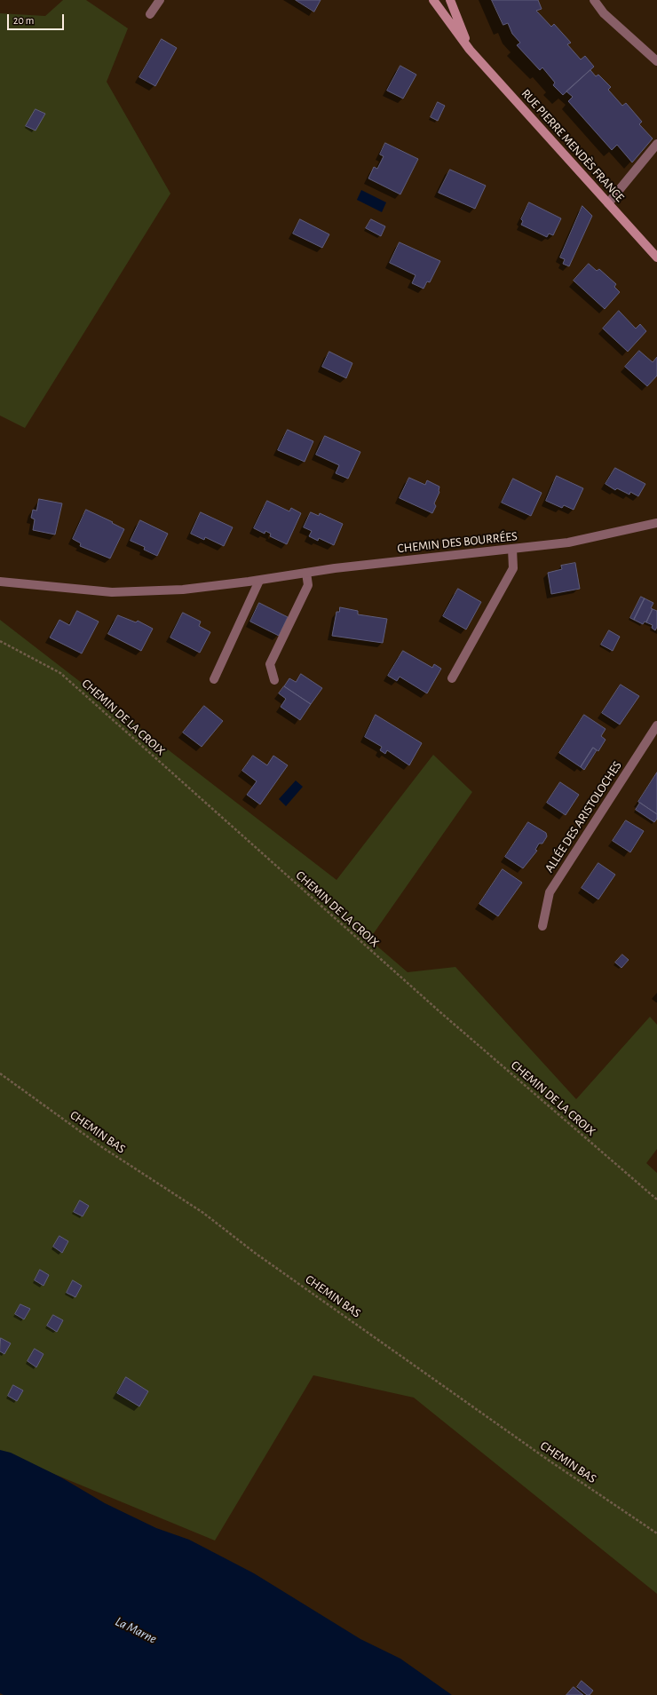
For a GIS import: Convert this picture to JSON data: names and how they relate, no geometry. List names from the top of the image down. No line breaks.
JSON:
{"streets":{"street":["RUE PIERRE MENDÈS FRANCE","CHEMIN DES BOURRÉES","ALLÉE DES ARISTOLOCHES"],"path":["CHEMIN DE LA CROIX","CHEMIN BAS"]},"water":["La Marne"],"scale_bar":"20 m"}
